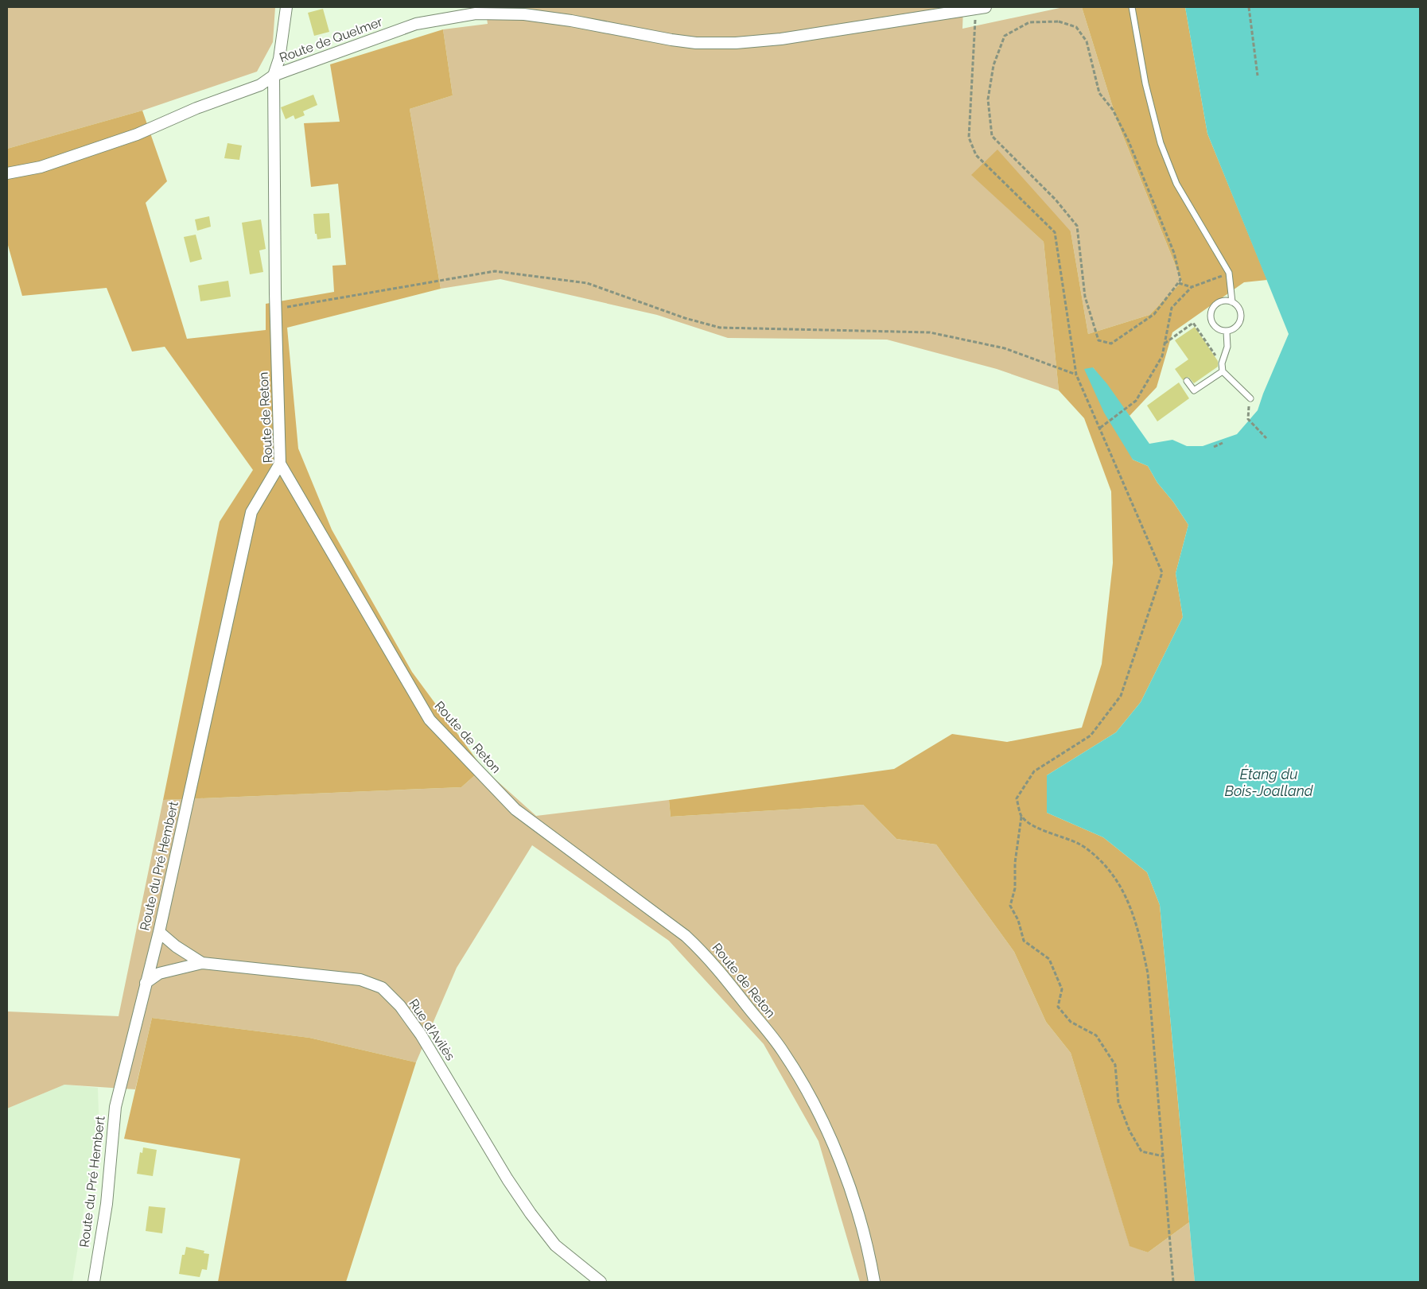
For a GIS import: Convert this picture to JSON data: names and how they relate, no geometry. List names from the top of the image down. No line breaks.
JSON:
{"streets":{"street":["Route de Quelmer","Route de Reton","Route du Pré Hembert","Rue d'Avilès"]},"crossings":[["Route de Quelmer","Route de Reton"],["Route de Reton","Route du Pré Hembert"],["Route du Pré Hembert","Rue d'Avilès"]],"water":["Étang du Bois-Joalland"]}
